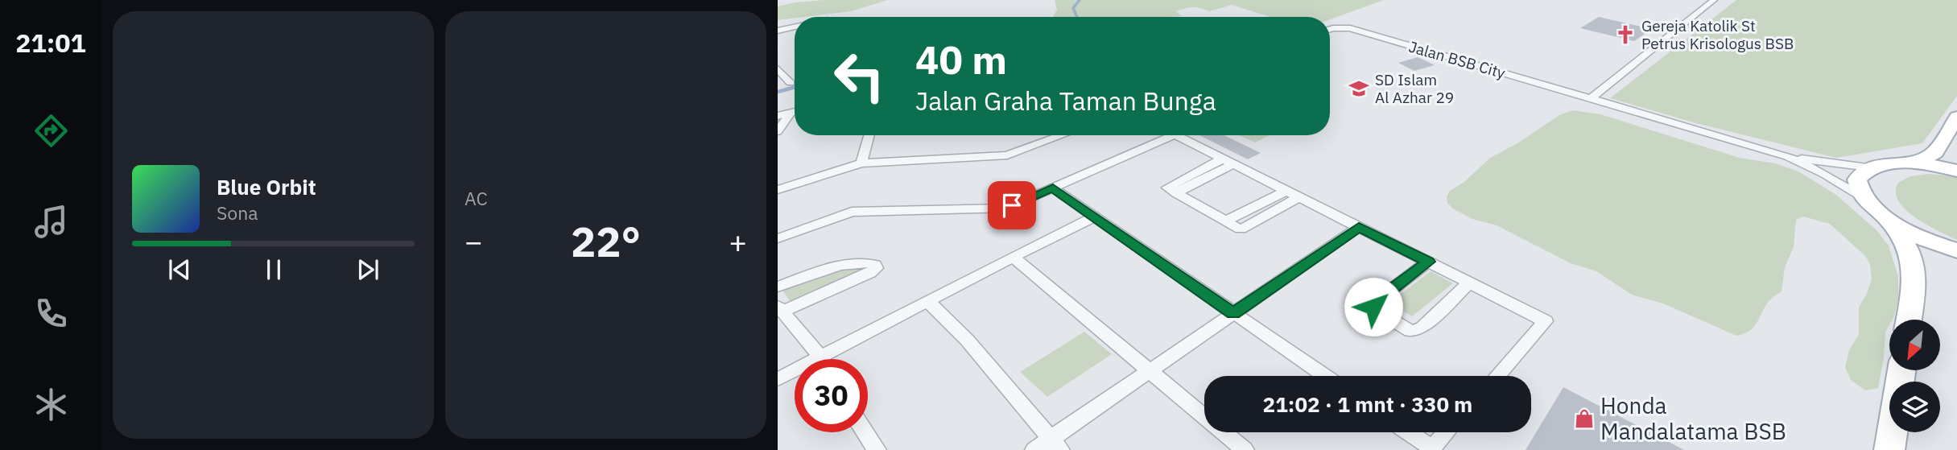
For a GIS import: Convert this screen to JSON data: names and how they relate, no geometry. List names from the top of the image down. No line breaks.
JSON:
{"streets":{"street":["Jalan BSB City"]},"places":{"church":["Gereja Katolik St Petrus Krisologus BSB"],"school or university":["SD Islam Al Azhar 29"],"shop":["Honda Mandalatama BSB"]},"north":"bottom left","page":{"tabs":"21:01","tile":"AC","turn":["40 m","Jalan Graha Taman Bunga"],"song":["Blue Orbit","Sona"],"heat":["−","22°","+"],"limit":"30","trip":"21:02 · 1 mnt · 330 m"}}
